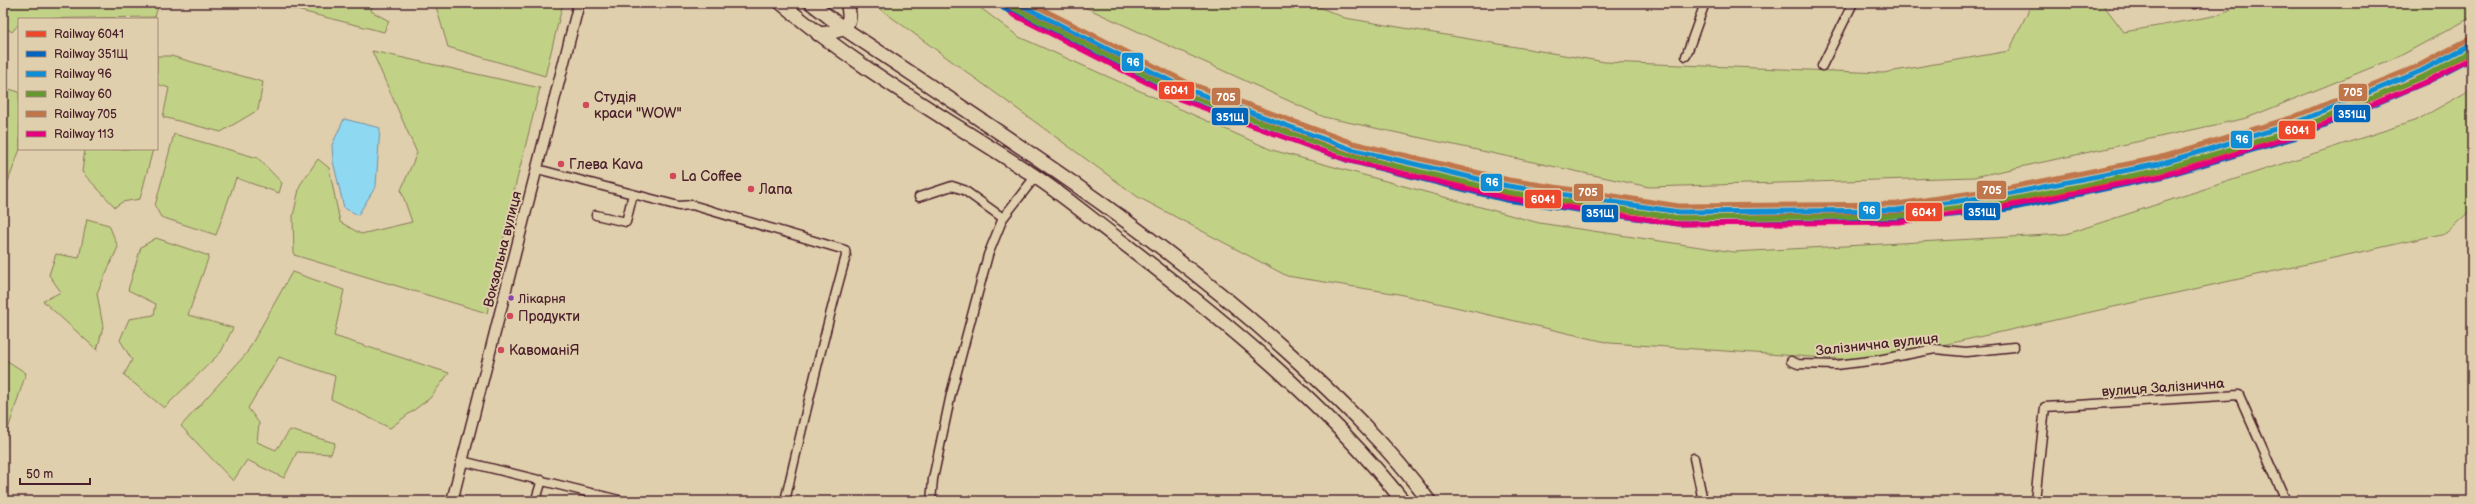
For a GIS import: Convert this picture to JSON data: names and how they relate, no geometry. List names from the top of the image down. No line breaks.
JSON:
{"streets":{"street":["Вокзальна вулиця","Залізнична вулиця","вулиця Залізнична"]},"places":["Студія краси \"WOW\"","Глева Kava","La Coffee","Лапа","Лікарня","Продукти","КавоманіЯ"],"lines":["rail line 6041","rail line 96","rail line 705","rail line 351Щ","rail line 60","rail line 113"],"legend":["Railway 6041","Railway 351Щ","Railway 96","Railway 60","Railway 705","Railway 113"],"scale_bar":"50 m"}
